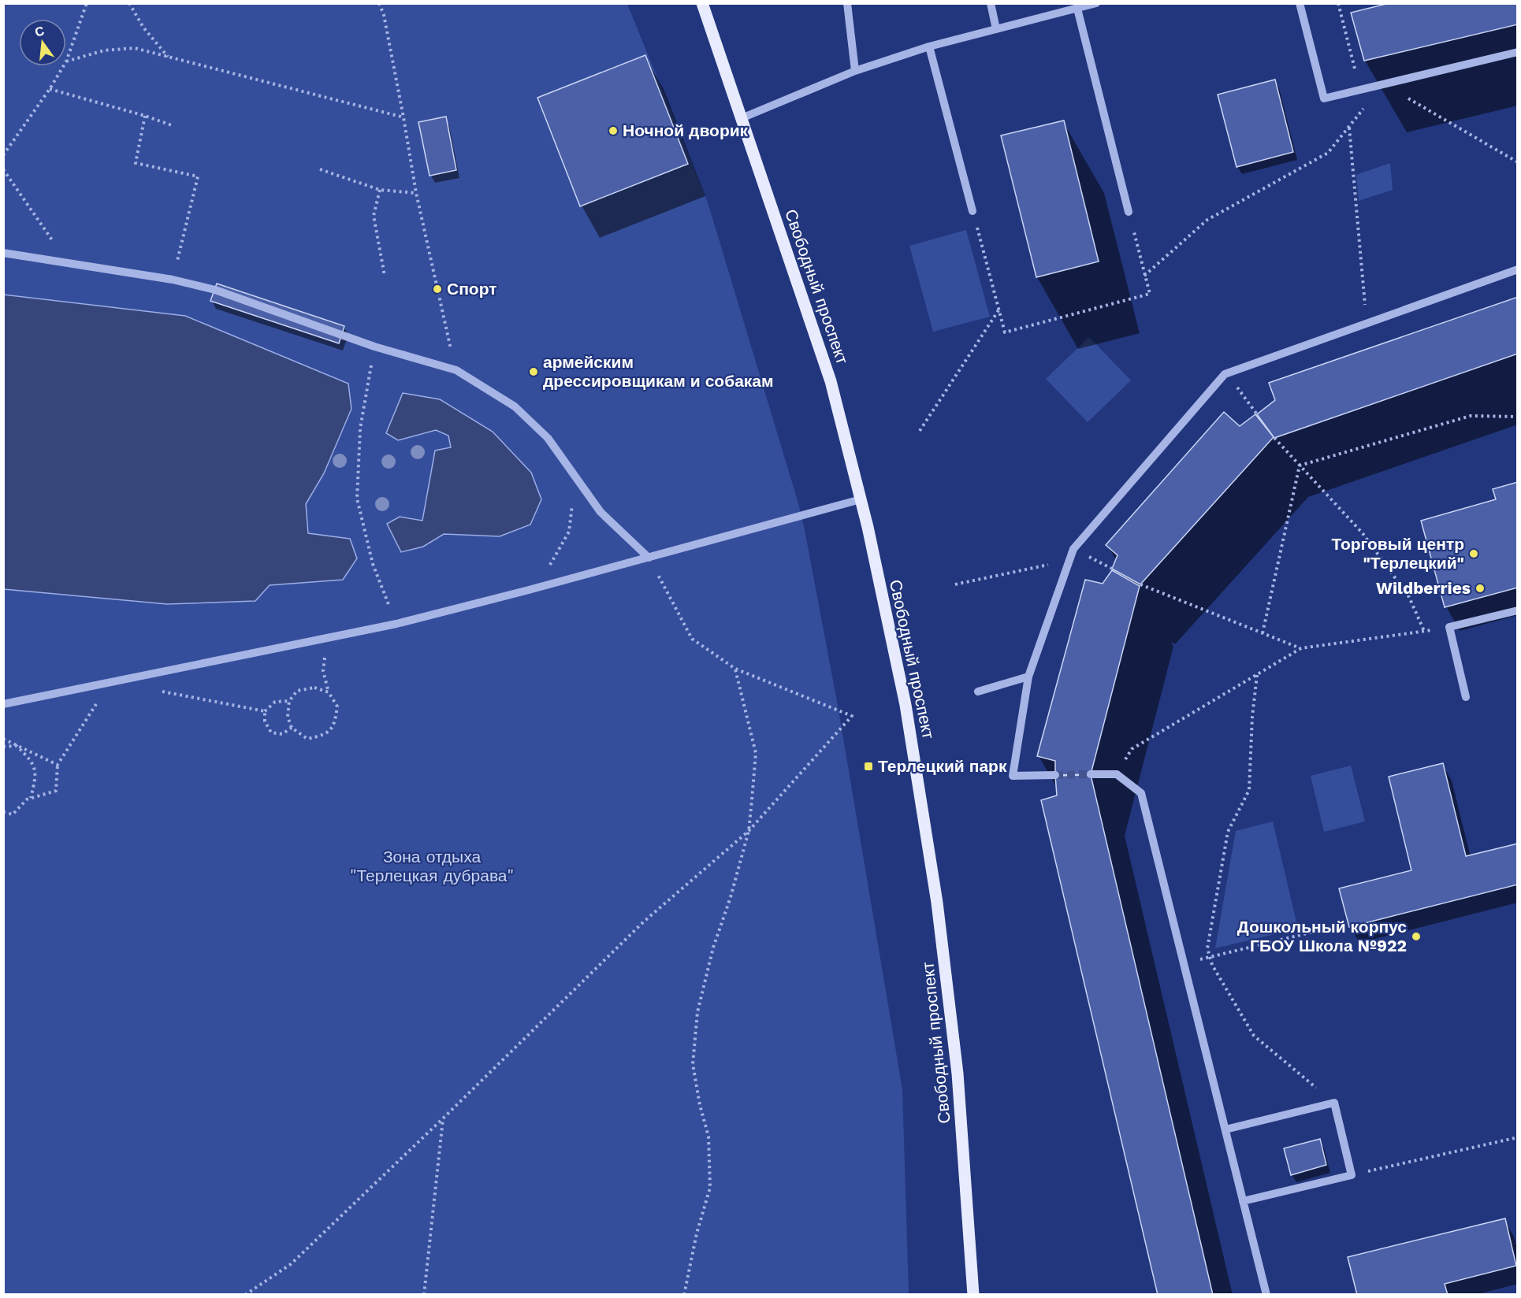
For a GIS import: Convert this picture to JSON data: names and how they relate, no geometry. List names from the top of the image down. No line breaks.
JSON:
{"streets":{"main road":["Свободный проспект"]},"parks":["Зона отдыха \"Терлецкая дубрава\""],"places":{"other":["Ночной дворик","Спорт","армейским дрессировщикам и собакам","Торговый центр \"Терлецкий\"","Wildberries","Дошкольный корпус ГБОУ Школа №922"],"transit":["Терлецкий парк"]},"north":"top"}
